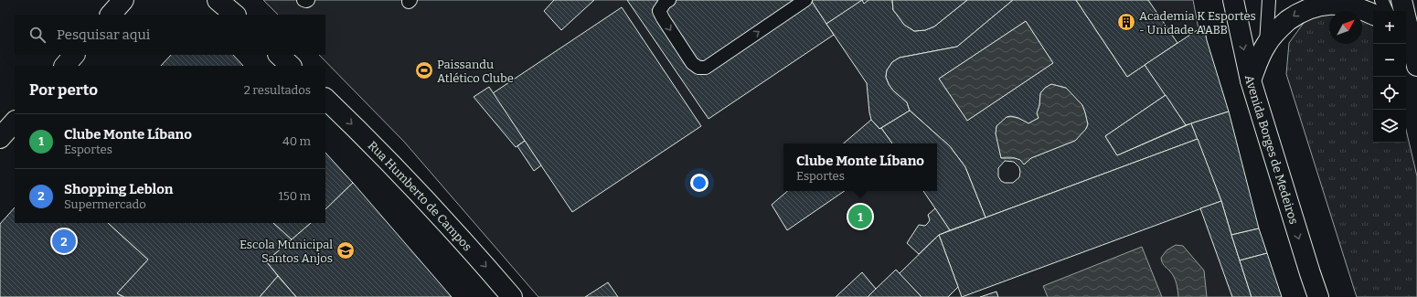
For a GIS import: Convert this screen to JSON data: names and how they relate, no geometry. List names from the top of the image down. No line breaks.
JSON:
{"streets":{"main road":["Avenida Borges de Medeiros","Rua Humberto de Campos"]},"one_way":["Avenida Borges de Medeiros","Rua Humberto de Campos"],"places":{"building":["Academia K Esportes - Unidade AABB"],"sports":["Paissandu Atlético Clube"],"school or university":["Escola Municipal Santos Anjos"]},"north":"top right","page":{"map_buttons":["+","−"],"search":"Pesquisar aqui","heading":["Por perto","2 resultados"],"list":[{"mark":"1","name":"Clube Monte Líbano","note":"Esportes","value":"40 m"},{"mark":"2","name":"Shopping Leblon","note":"Supermercado","value":"150 m"}],"popup":["Clube Monte Líbano","Esportes"],"pins":["1","2"]}}
